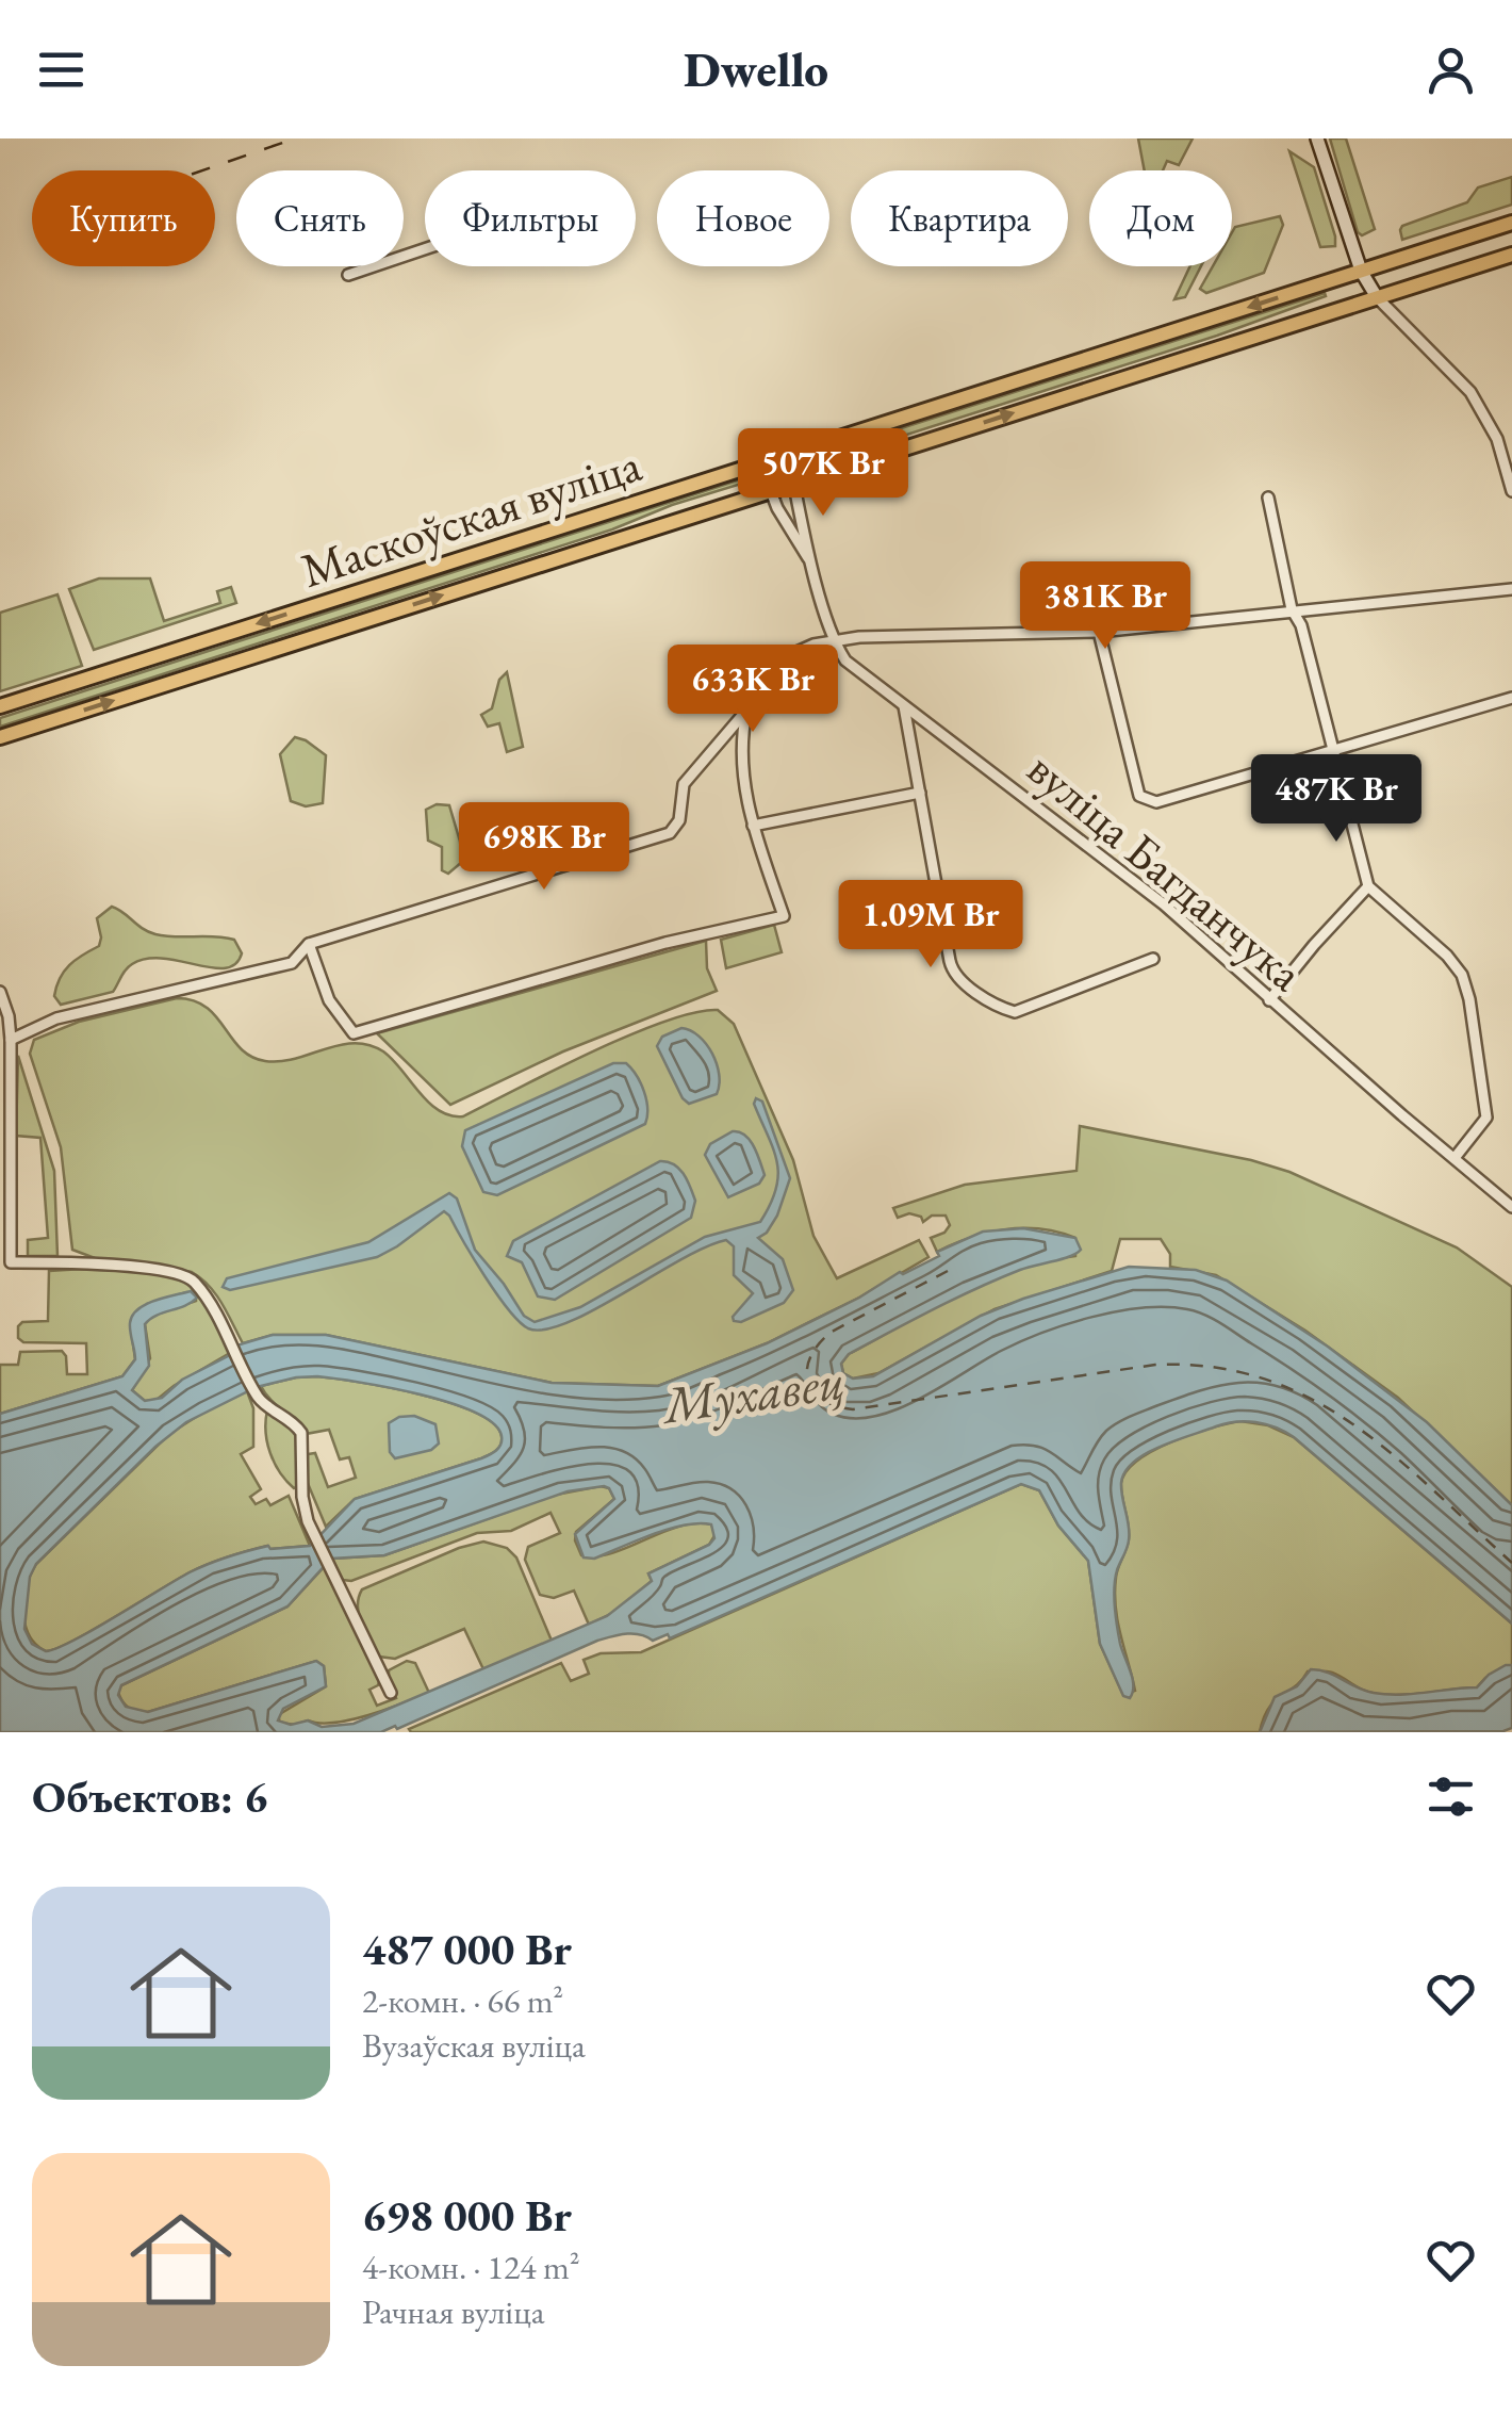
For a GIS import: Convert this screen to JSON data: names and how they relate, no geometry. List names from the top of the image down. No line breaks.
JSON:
{"streets":{"main road":["Маскоўская вуліца"],"street":["вуліца Багданчука"]},"crossings":[["Маскоўская вуліца","вуліца Багданчука"]],"water":["Мухавец"],"page":{"header":"Dwello","chip":["Купить","Снять","Фильтры","Новое","Квартира","Дом"],"price":["507K Br","381K Br","633K Br","487K Br","698K Br","1.09M Br"],"heading":"Объектов: 6","list":[{"name":"487 000 Br","note":"2-комн. · 66 m² · Вузаўская вуліца"},{"name":"698 000 Br","note":"4-комн. · 124 m² · Рачная вуліца"}]}}
